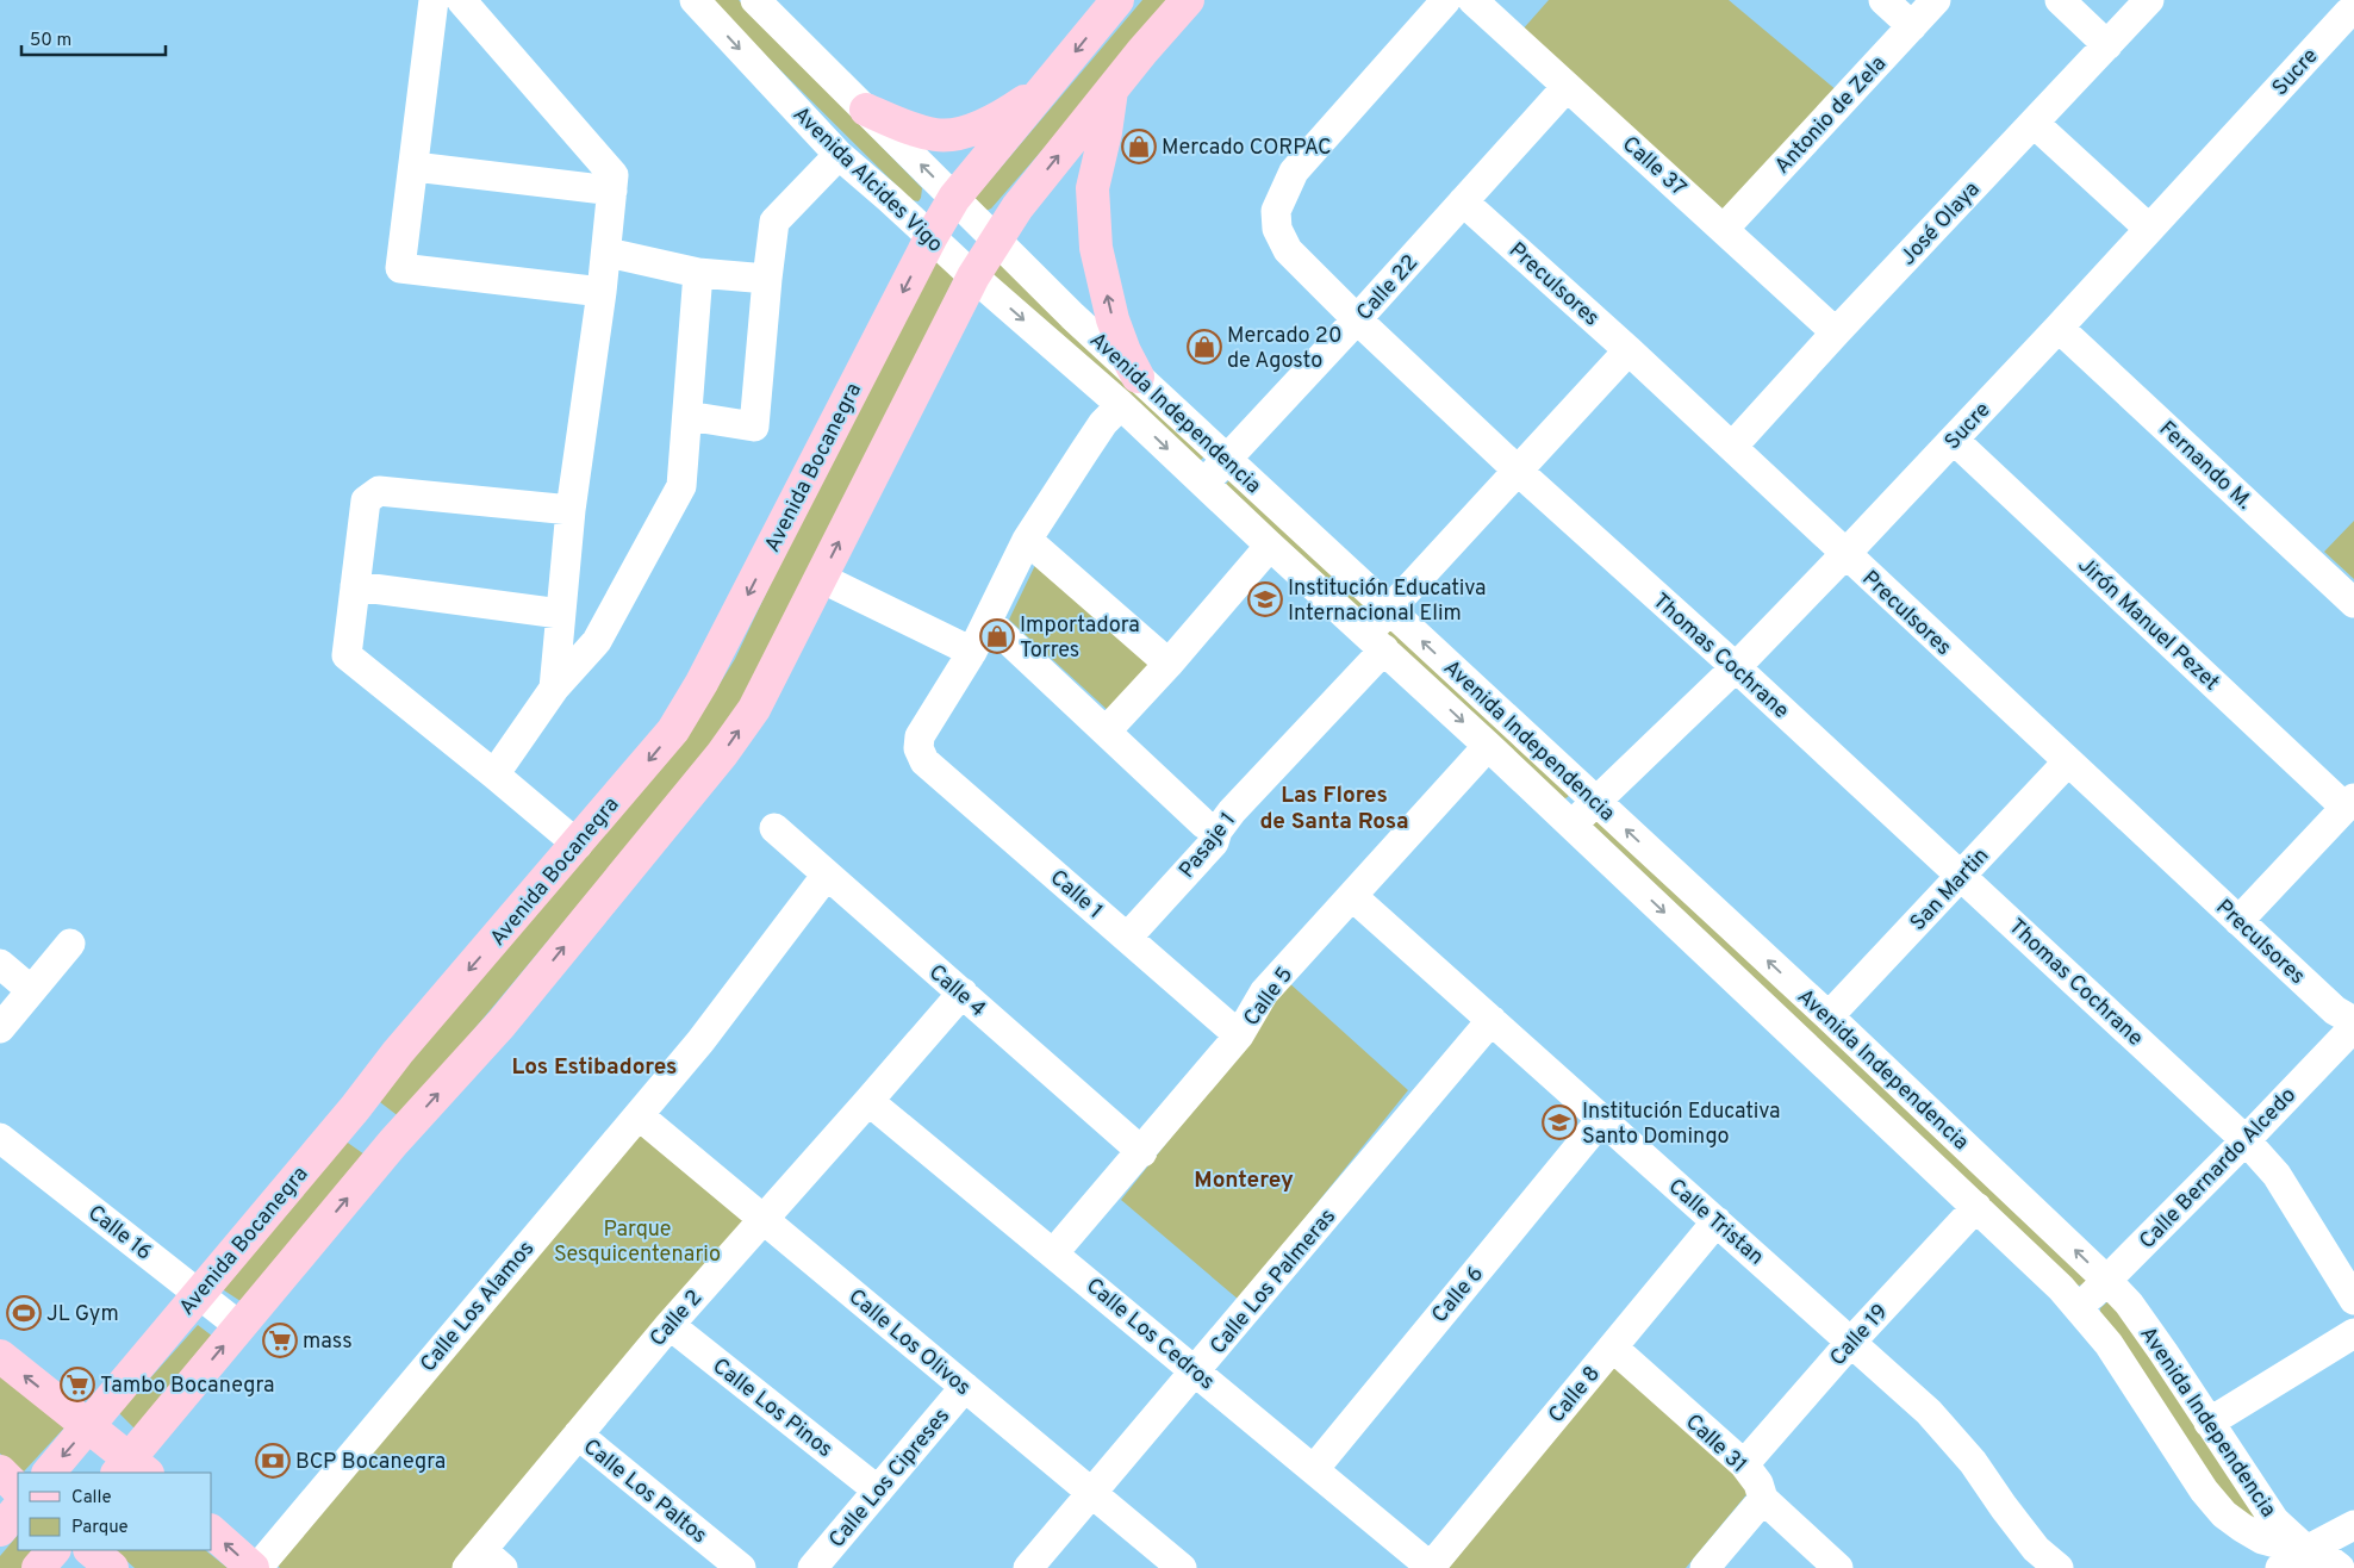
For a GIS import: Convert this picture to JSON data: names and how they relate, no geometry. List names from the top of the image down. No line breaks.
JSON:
{"streets":{"main road":["Avenida Bocanegra"],"street":["Sucre","Antonio de Zela","Calle 37","Avenida Alcides Vigo","José Olaya","Preculsores","Calle 22","Avenida Independencia","Fernando M.","Jirón Manuel Pezet","Thomas Cochrane","Pasaje 1","San Martin","Calle 1","Calle 4","Calle 5","Calle Bernardo Alcedo","Calle Tristan","Calle 16","Calle Los Palmeras","Calle 6","Calle Los Alamos","Calle 2","Calle Los Cedros","Calle 19","Calle Los Olivos","Calle 8","Calle Los Pinos","Calle 31","Calle Los Cipreses","Calle Los Paltos"]},"crossings":[["Sucre","Preculsores"],["Sucre","Avenida Independencia"],["Sucre","Fernando M."],["Sucre","Jirón Manuel Pezet"],["Sucre","Thomas Cochrane"],["Antonio de Zela","Calle 37"],["Calle 37","José Olaya"],["Calle 37","Calle 22"],["Avenida Alcides Vigo","Avenida Independencia"],["Avenida Alcides Vigo","Avenida Bocanegra"],["José Olaya","Preculsores"],["Preculsores","Calle 22"],["Preculsores","Pasaje 1"],["Preculsores","San Martin"],["Calle 22","Avenida Independencia"],["Calle 22","Thomas Cochrane"],["Avenida Independencia","Pasaje 1"],["Avenida Independencia","San Martin"],["Avenida Independencia","Calle 5"],["Avenida Independencia","Calle Bernardo Alcedo"],["Avenida Independencia","Calle 19"],["Avenida Bocanegra","Calle 16"],["Thomas Cochrane","Pasaje 1"],["Thomas Cochrane","San Martin"],["Thomas Cochrane","Calle Bernardo Alcedo"],["Pasaje 1","Calle 1"],["Calle 1","Calle 5"],["Calle 4","Calle 5"],["Calle 4","Calle Los Alamos"],["Calle 4","Calle 2"],["Calle 5","Calle Tristan"],["Calle 5","Calle Los Cedros"],["Calle Tristan","Calle Los Palmeras"],["Calle Tristan","Calle 6"],["Calle Tristan","Calle 19"],["Calle Tristan","Calle 8"],["Calle Los Palmeras","Calle Los Cedros"],["Calle Los Palmeras","Calle Los Olivos"],["Calle 6","Calle Los Cedros"],["Calle Los Alamos","Calle Los Olivos"],["Calle 2","Calle Los Cedros"],["Calle 2","Calle Los Olivos"],["Calle 2","Calle Los Pinos"],["Calle 2","Calle Los Paltos"],["Calle Los Cedros","Calle 8"],["Calle 19","Calle 31"],["Calle Los Olivos","Calle Los Cipreses"],["Calle 8","Calle 31"],["Calle Los Pinos","Calle Los Cipreses"]],"districts":["Las Flores de Santa Rosa","Los Estibadores","Monterey"],"parks":["Parque Sesquicentenario"],"places":{"shop":["Mercado CORPAC","Mercado 20 de Agosto","Importadora Torres"],"school or university":["Institución Educativa Internacional Elim","Institución Educativa Santo Domingo"],"sports":["JL Gym"],"supermarket":["mass","Tambo Bocanegra"],"bank":["BCP Bocanegra"]},"legend":["Calle","Parque"],"scale_bar":"50 m"}
